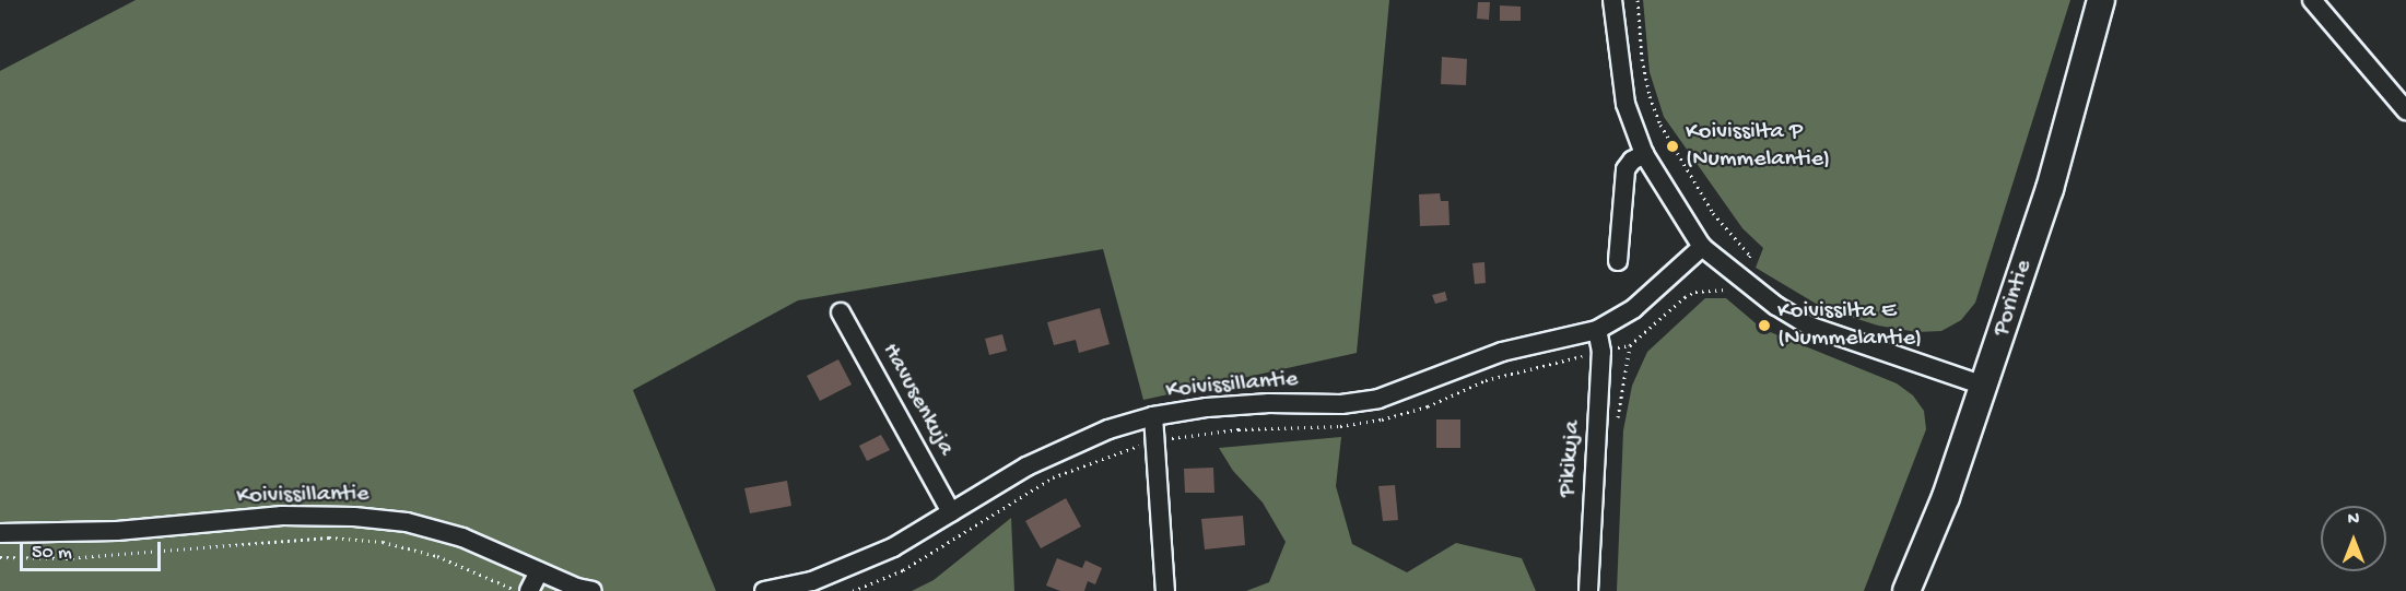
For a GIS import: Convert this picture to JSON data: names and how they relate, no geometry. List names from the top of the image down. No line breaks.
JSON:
{"streets":{"highway":["Porintie"],"street":["Koivissillantie","Havusenkuja","Pikikuja"]},"crossings":[["Koivissillantie","Havusenkuja"],["Koivissillantie","Pikikuja"]],"places":["Koivissilta P (Nummelantie)","Koivissilta E (Nummelantie)"],"scale_bar":"50 m","north":"top"}
